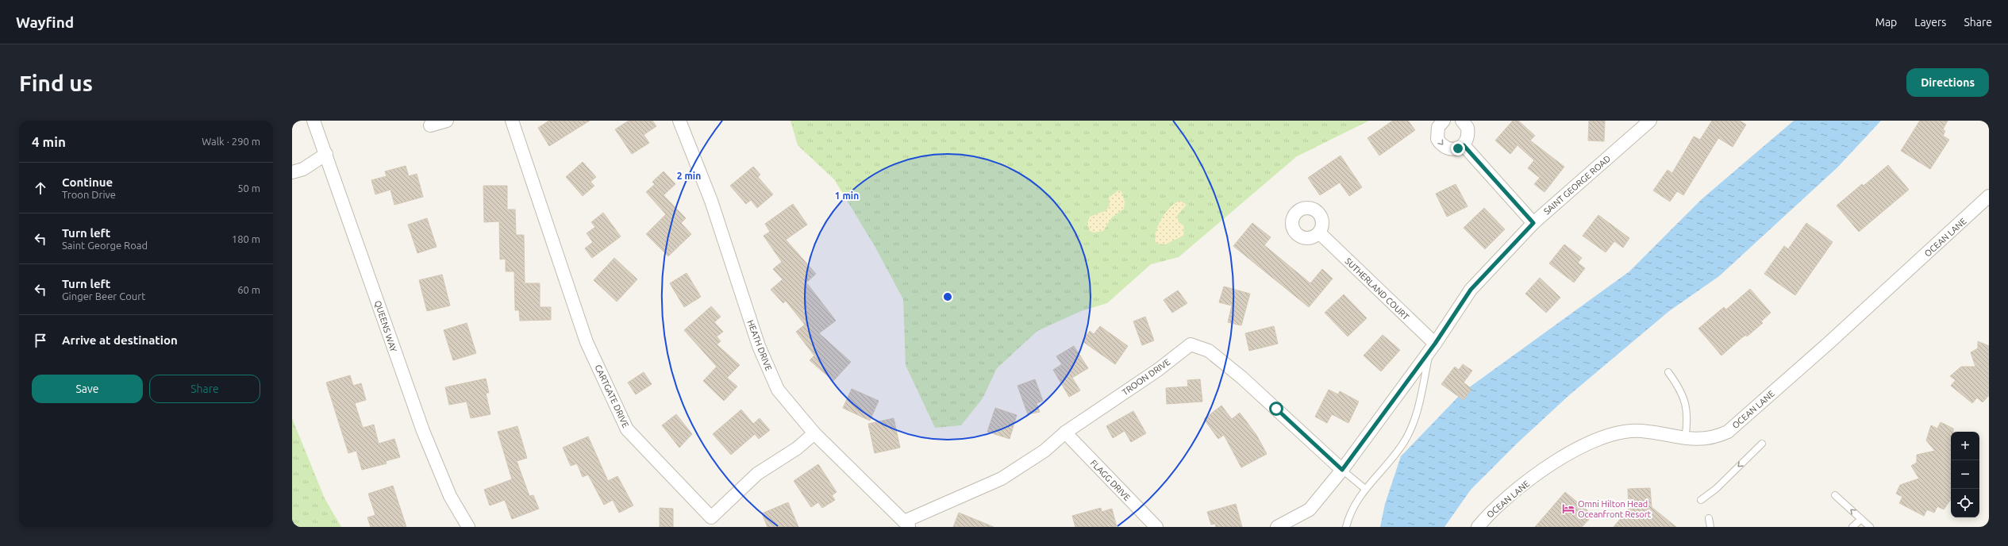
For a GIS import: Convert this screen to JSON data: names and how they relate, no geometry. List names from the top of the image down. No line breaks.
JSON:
{"streets":{"street":["SAINT GEORGE ROAD","OCEAN LANE","SUTHERLAND COURT","QUEENS WAY","HEATH DRIVE","TROON DRIVE","CARTGATE DRIVE","FLAGG DRIVE"]},"crossings":[["SAINT GEORGE ROAD","SUTHERLAND COURT"],["SAINT GEORGE ROAD","TROON DRIVE"],["HEATH DRIVE","TROON DRIVE"],["HEATH DRIVE","CARTGATE DRIVE"],["TROON DRIVE","FLAGG DRIVE"]],"places":{"hotel":["Omni Hilton Head Oceanfront Resort"]},"page":{"header":"Wayfind","nav":["Map","Layers","Share"],"buttons":["Directions",["Save","Share"]],"title":"Find us","heading":["4 min","Walk · 290 m"],"list":[["Continue","Troon Drive","50 m"],["Turn left","Saint George Road","180 m"],["Turn left","Ginger Beer Court","60 m"],"Arrive at destination"],"map_buttons":["+","−"]},"rings":["2 min","1 min"]}
